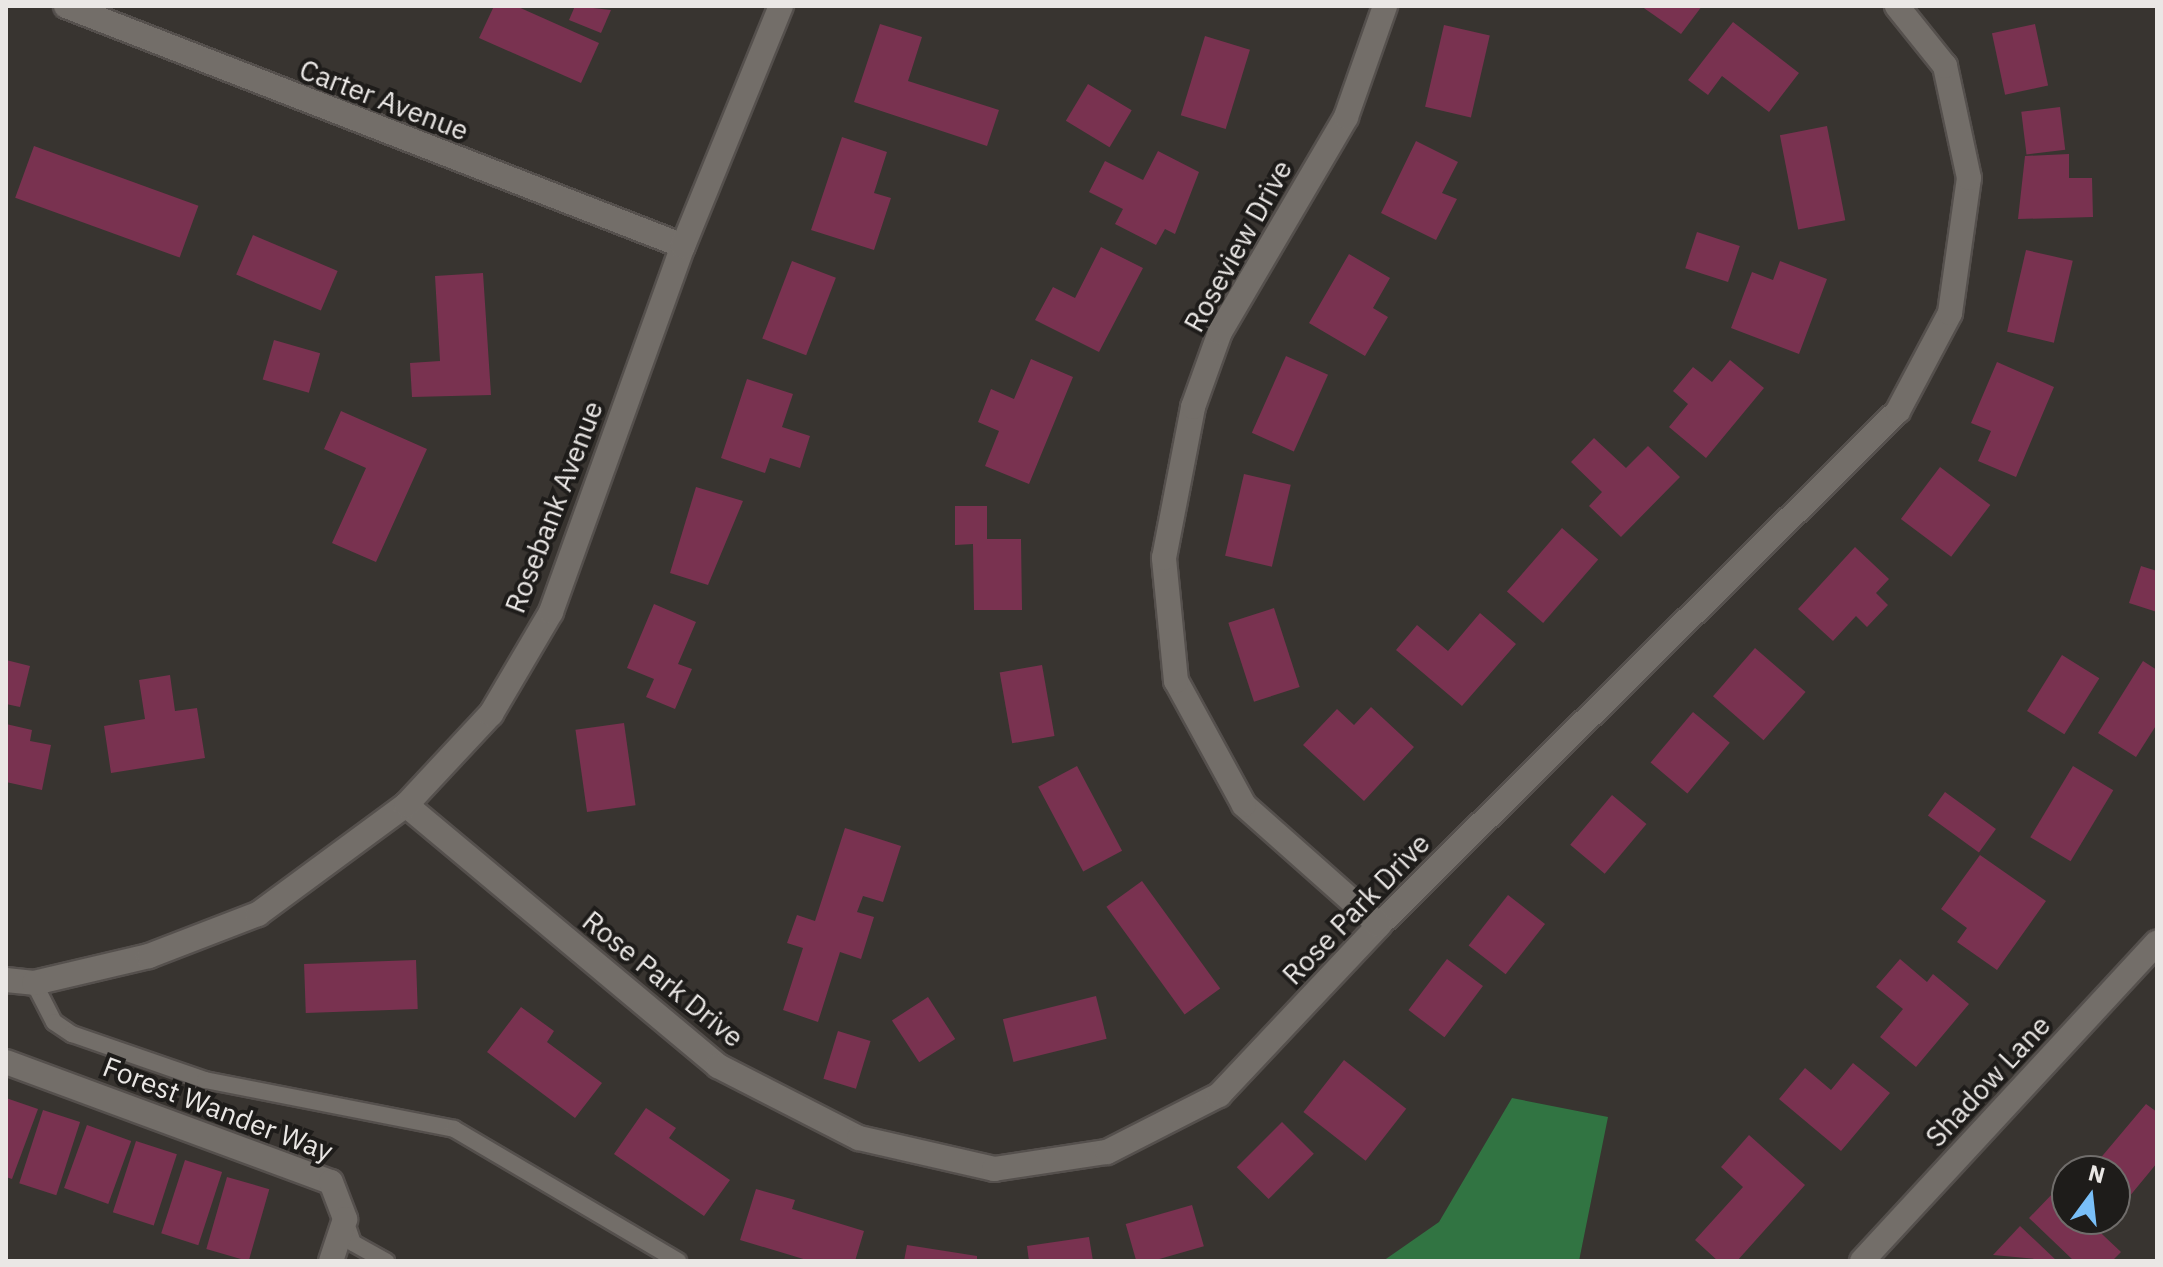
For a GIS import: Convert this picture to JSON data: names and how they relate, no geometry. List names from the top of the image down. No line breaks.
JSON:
{"streets":{"street":["Carter Avenue","Roseview Drive","Rosebank Avenue","Rose Park Drive","Shadow Lane","Forest Wander Way"]},"crossings":[["Carter Avenue","Rosebank Avenue"],["Roseview Drive","Rose Park Drive"],["Rosebank Avenue","Rose Park Drive"]],"north":"top"}
